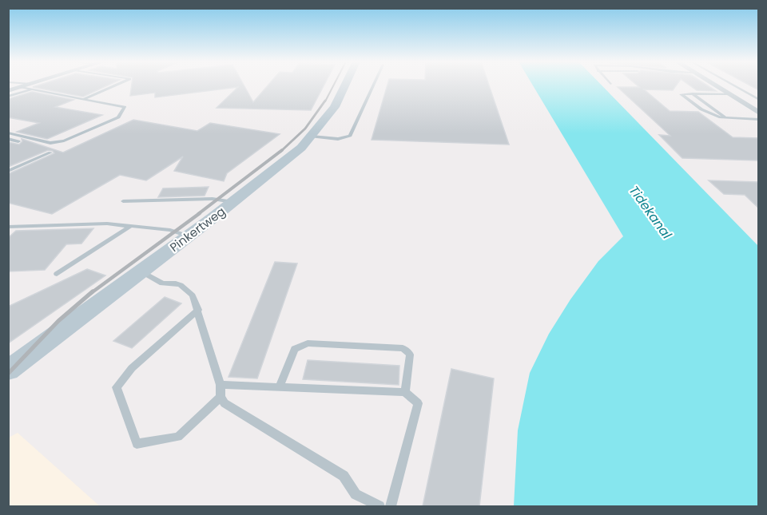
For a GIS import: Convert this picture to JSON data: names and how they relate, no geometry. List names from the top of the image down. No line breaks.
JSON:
{"streets":{"street":["Pinkertweg"]},"water":["Tidekanal"]}
